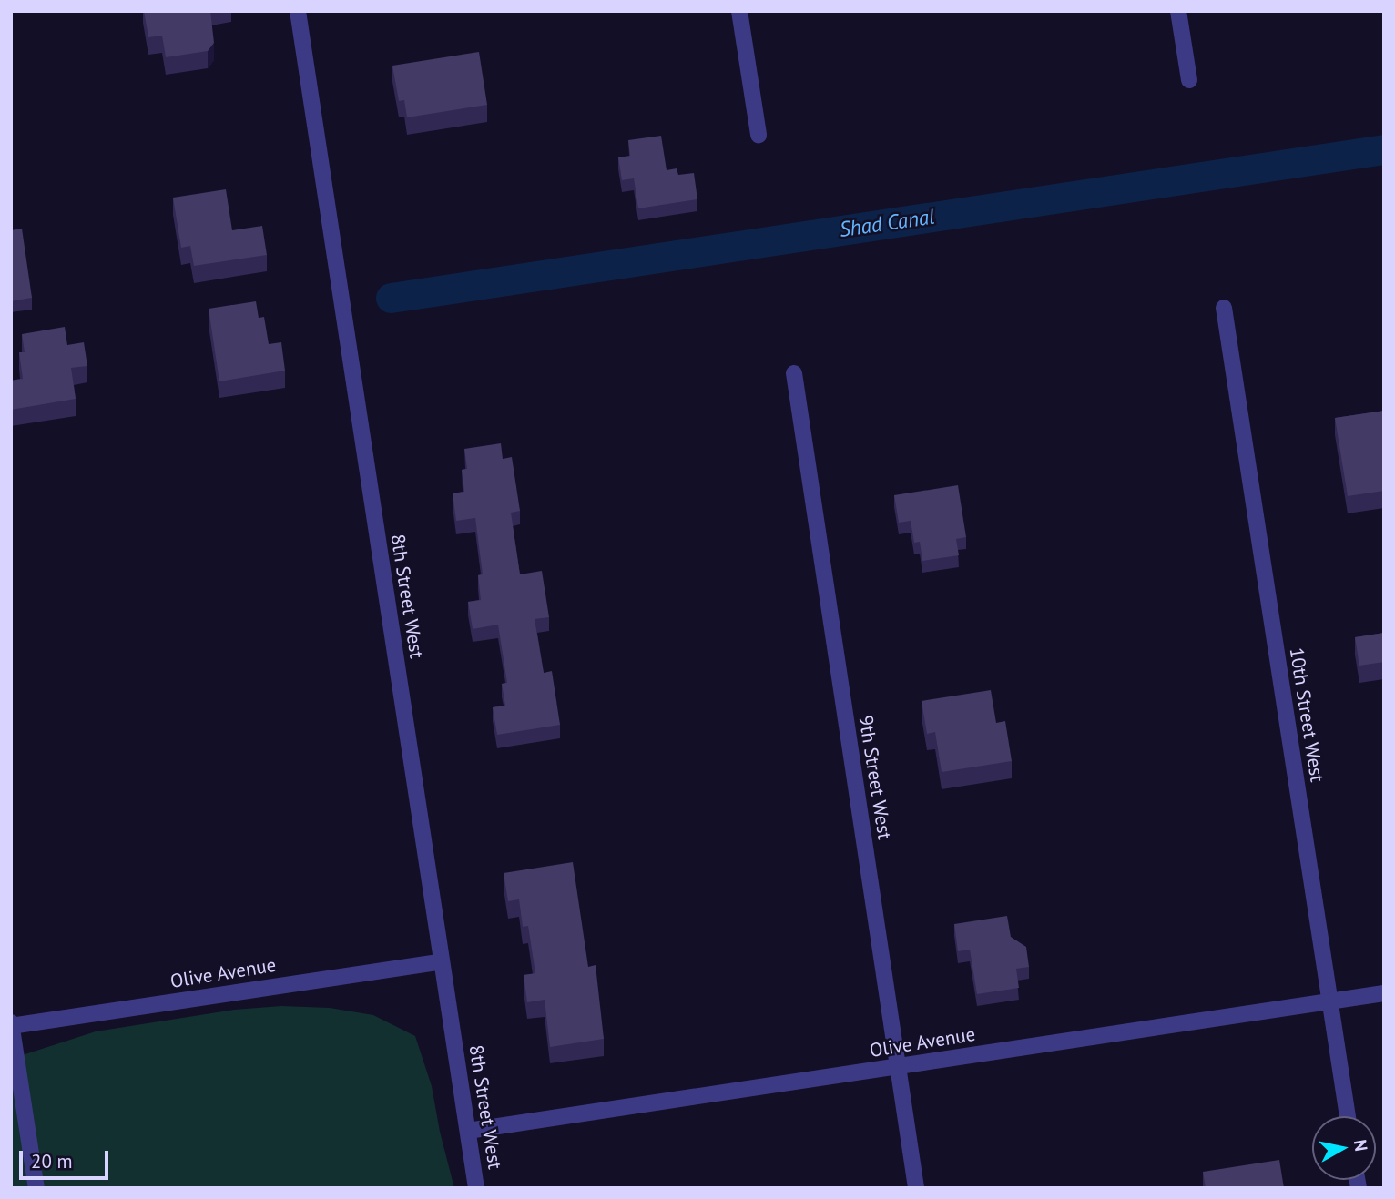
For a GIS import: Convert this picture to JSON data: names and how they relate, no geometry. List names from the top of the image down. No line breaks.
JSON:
{"streets":{"street":["8th Street West","10th Street West","9th Street West","Olive Avenue"]},"crossings":[["8th Street West","Olive Avenue"],["10th Street West","Olive Avenue"],["9th Street West","Olive Avenue"]],"water":["Shad Canal"],"scale_bar":"20 m","north":"right"}
